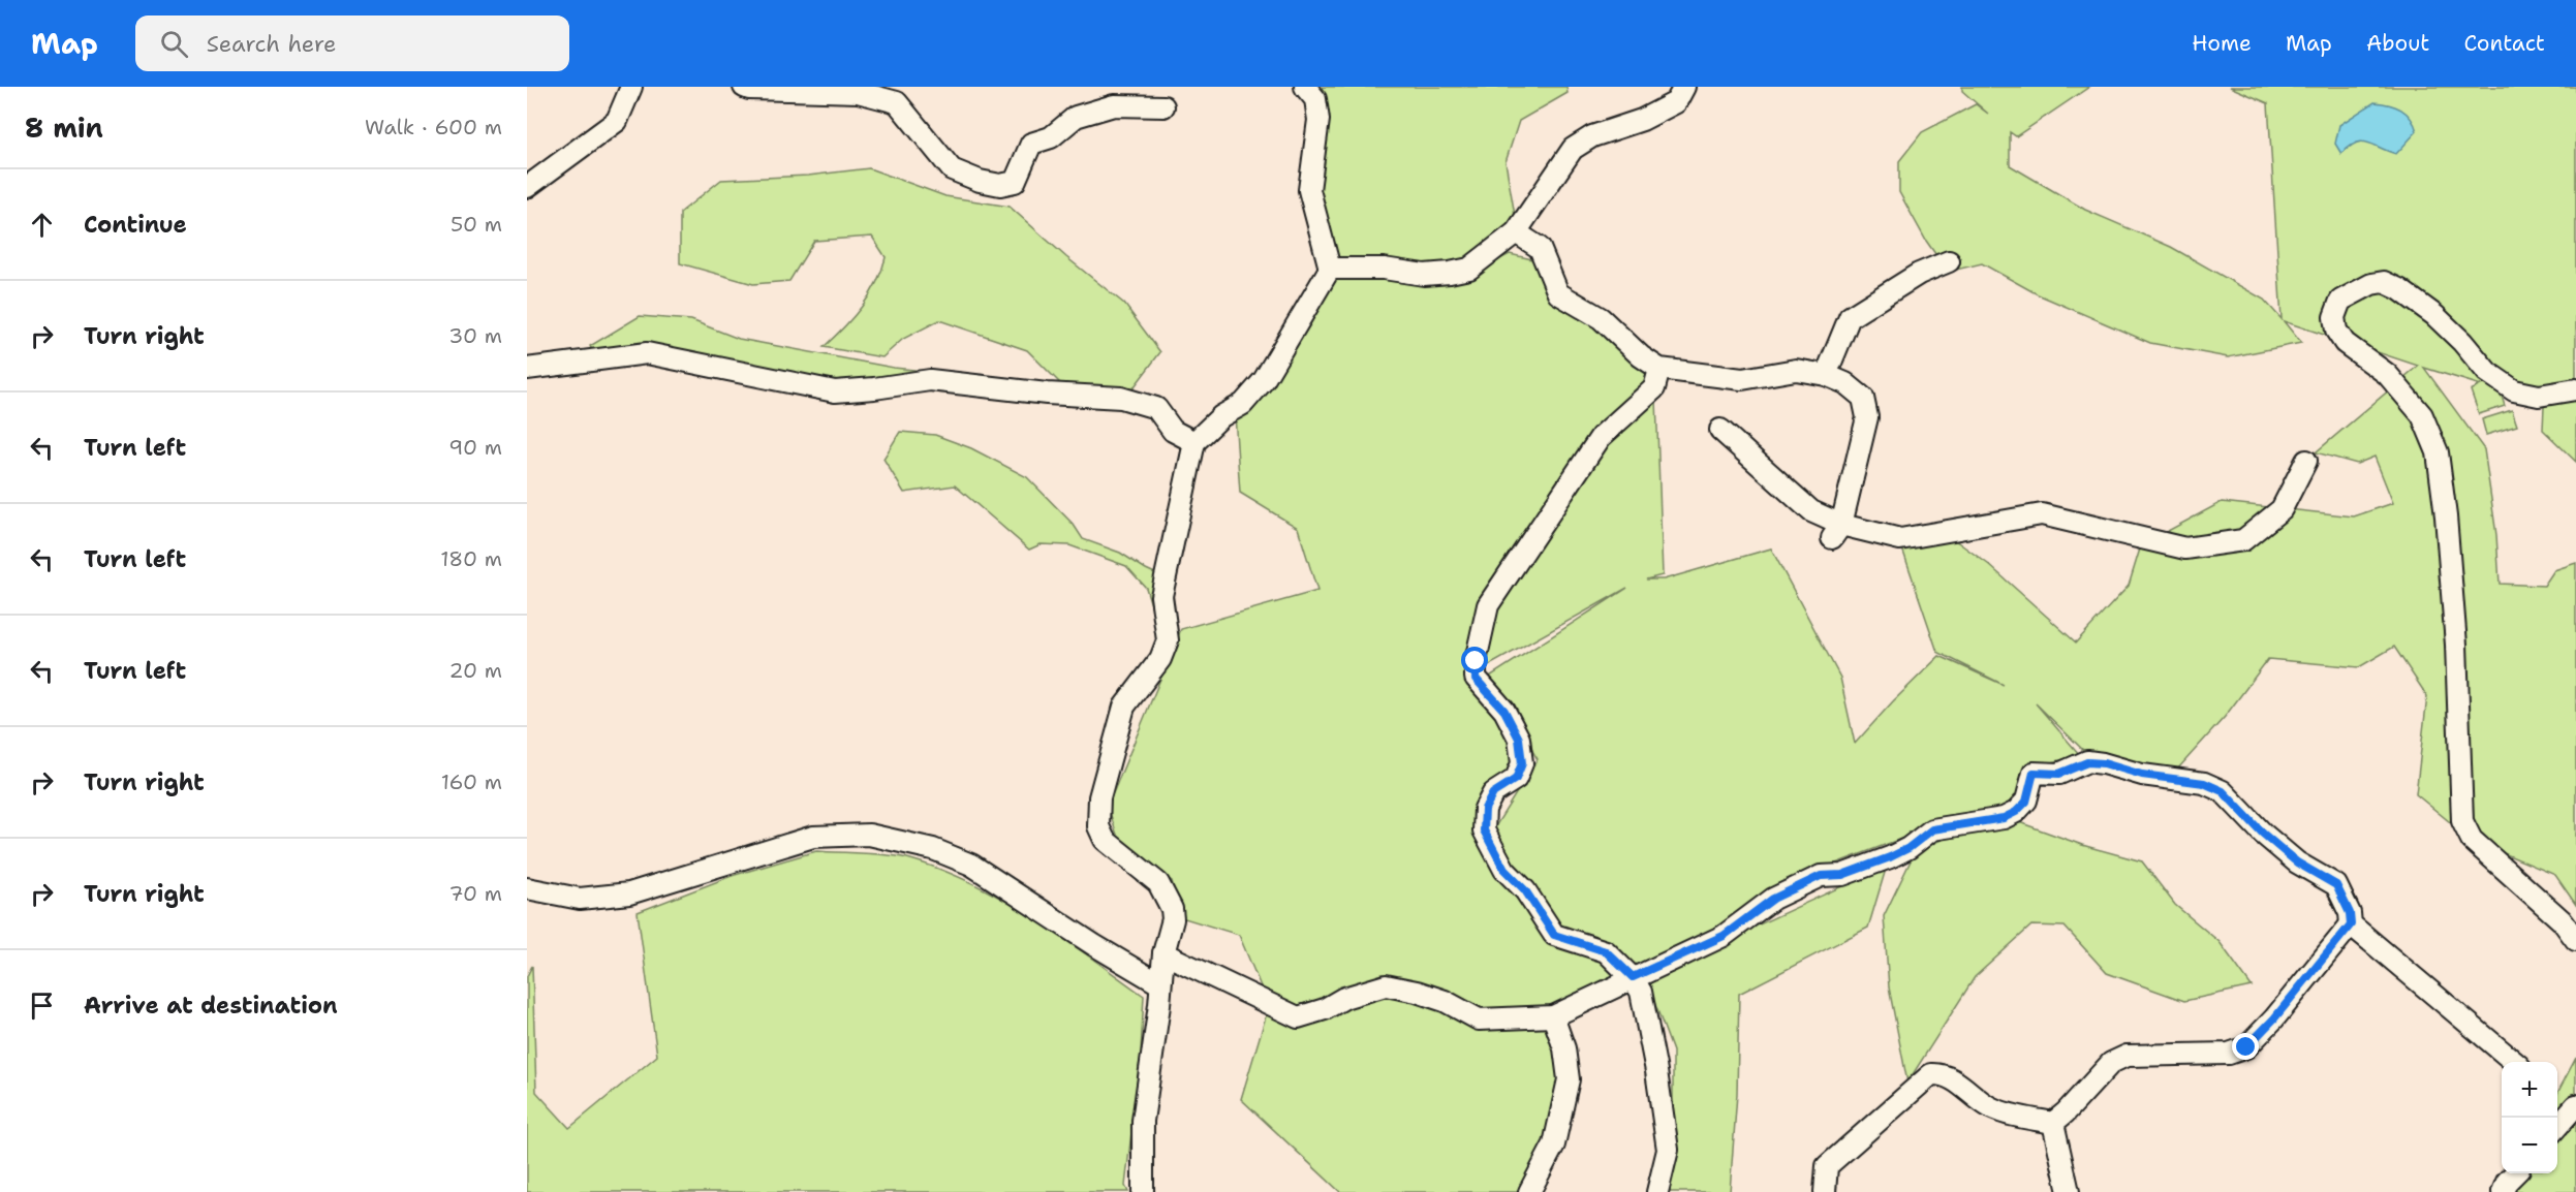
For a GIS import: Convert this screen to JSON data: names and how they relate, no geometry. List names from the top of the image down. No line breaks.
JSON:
{"page":{"header":"Map","search":"Search here","nav":["Home","Map","About","Contact"],"heading":["8 min","Walk · 600 m"],"list":[["Continue","50 m"],["Turn right","30 m"],["Turn left","90 m"],["Turn left","180 m"],["Turn left","20 m"],["Turn right","160 m"],["Turn right","70 m"],"Arrive at destination"],"map_buttons":["+","−"]}}
